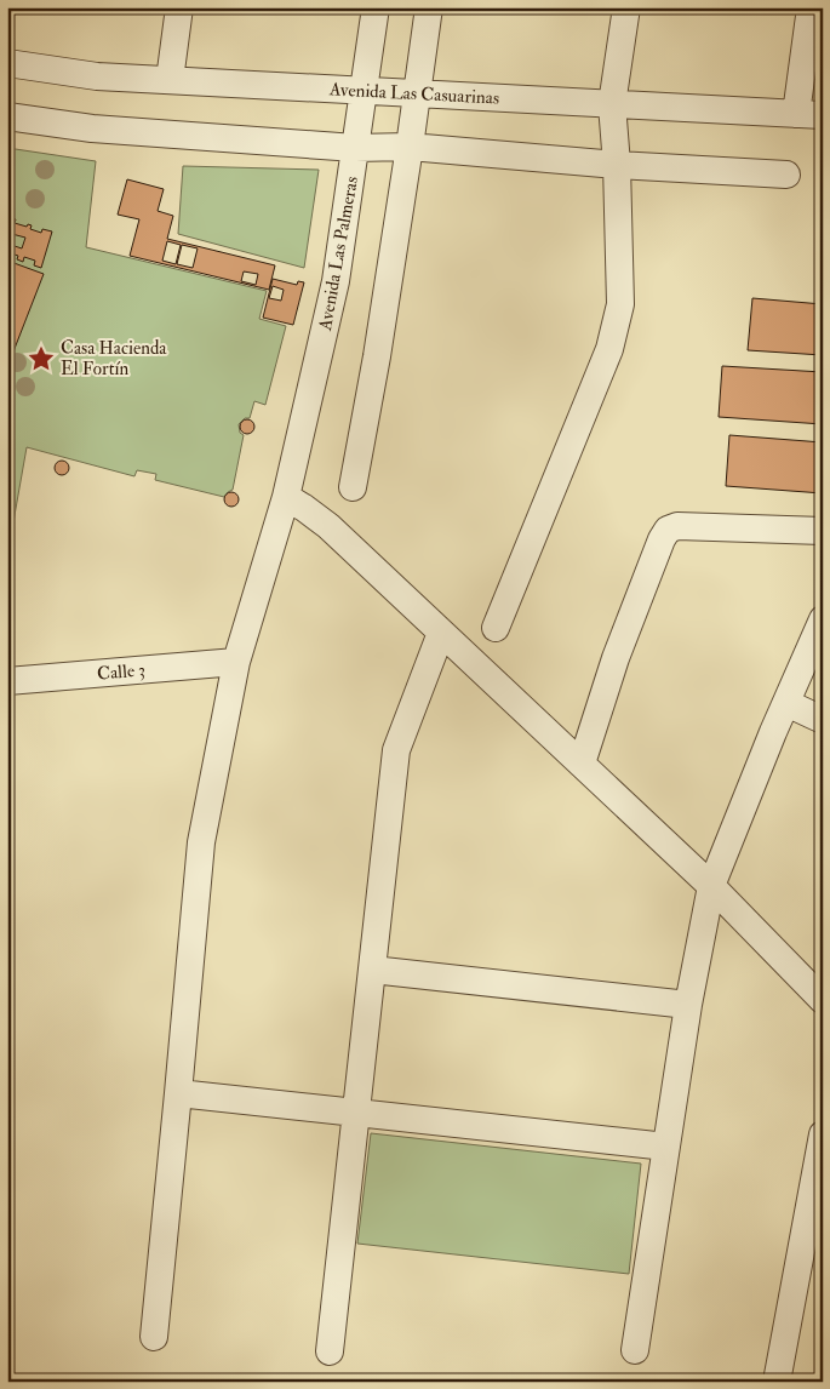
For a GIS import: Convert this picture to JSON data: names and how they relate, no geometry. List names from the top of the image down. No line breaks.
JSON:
{"streets":{"street":["Avenida Las Casuarinas","Avenida Las Palmeras","Calle 3"]},"crossings":[["Avenida Las Casuarinas","Avenida Las Palmeras"],["Avenida Las Palmeras","Calle 3"]],"places":{"place":["Casa Hacienda El Fortín"]}}
